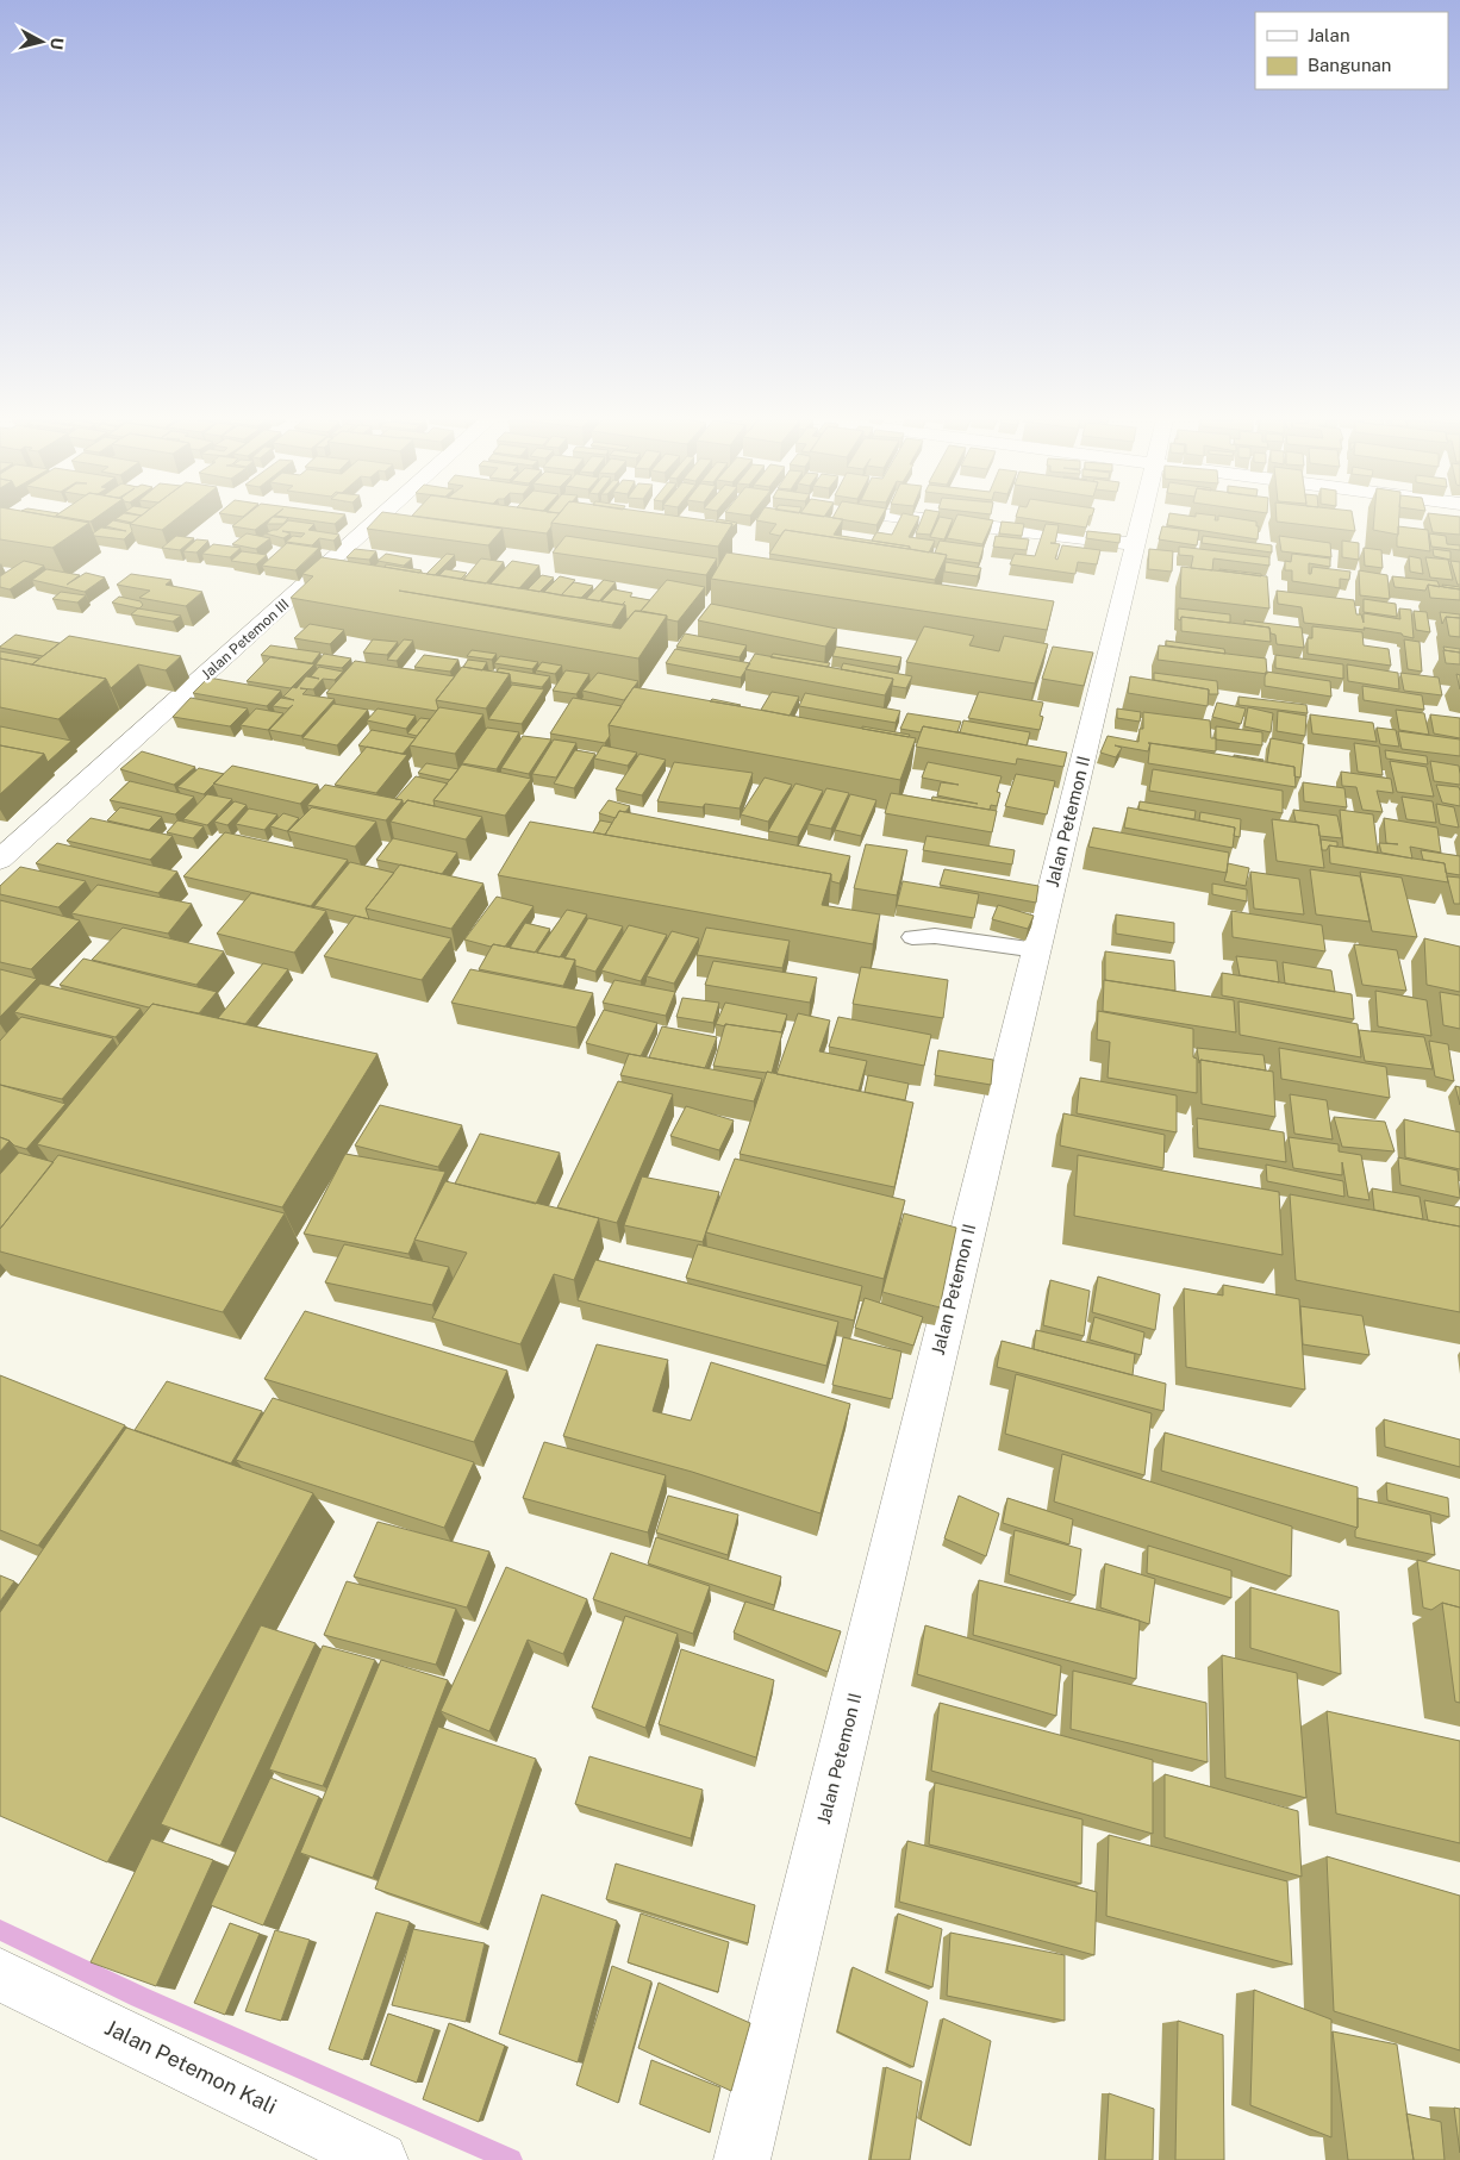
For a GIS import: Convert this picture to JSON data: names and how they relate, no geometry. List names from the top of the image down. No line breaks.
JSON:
{"streets":{"street":["Jalan Petemon III","Jalan Petemon II","Jalan Petemon Kali"]},"legend":["Jalan","Bangunan"],"north":"right"}
